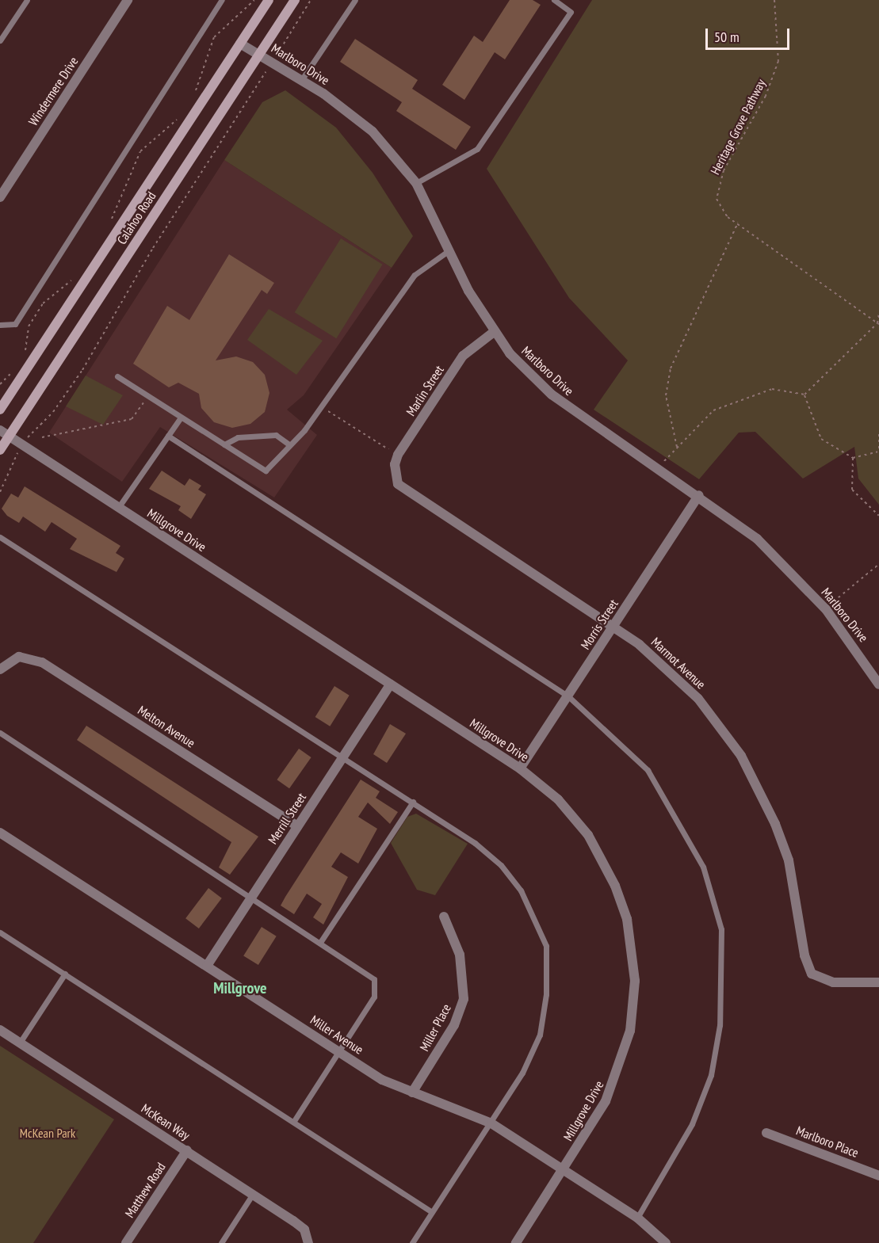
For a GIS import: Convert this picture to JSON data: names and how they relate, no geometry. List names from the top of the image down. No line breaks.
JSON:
{"streets":{"main road":["Calahoo Road"],"street":["Marlboro Drive","Windermere Drive","Marlin Street","Millgrove Drive","Morris Street","Marmot Avenue","Melton Avenue","Merrill Street","Miller Place","Miller Avenue","McKean Way","Marlboro Place","Matthew Road"],"path":["Heritage Grove Pathway"]},"crossings":[["Marlboro Drive","Calahoo Road"],["Marlboro Drive","Marlin Street"],["Marlboro Drive","Morris Street"],["Calahoo Road","Millgrove Drive"],["Marlin Street","Marmot Avenue"],["Millgrove Drive","Morris Street"],["Millgrove Drive","Merrill Street"],["Millgrove Drive","Miller Avenue"],["Morris Street","Marmot Avenue"],["Melton Avenue","Merrill Street"],["Merrill Street","Miller Avenue"],["Miller Place","Miller Avenue"],["McKean Way","Matthew Road"]],"districts":["Millgrove"],"parks":["McKean Park"],"scale_bar":"50 m"}
